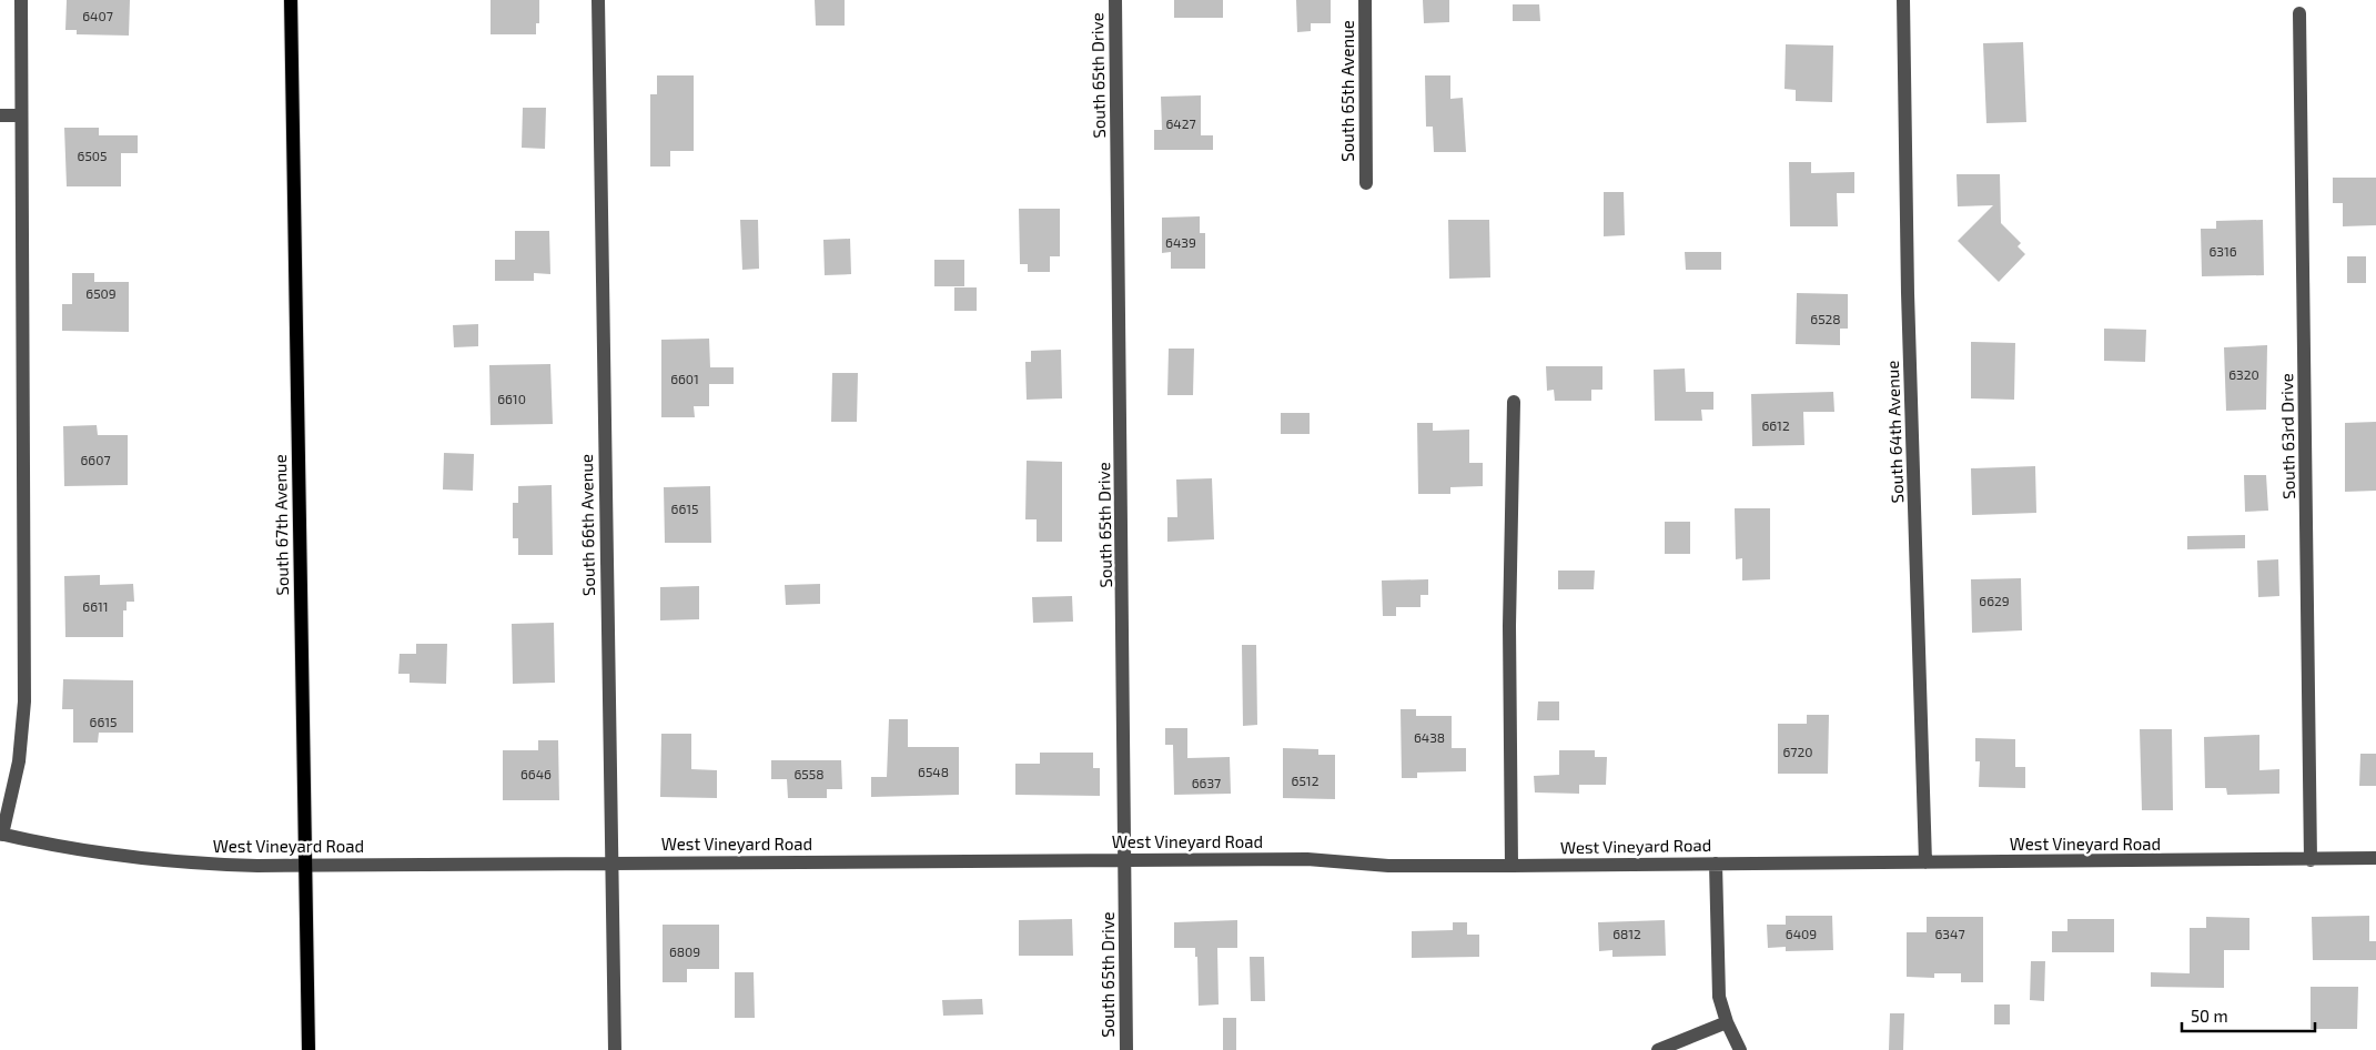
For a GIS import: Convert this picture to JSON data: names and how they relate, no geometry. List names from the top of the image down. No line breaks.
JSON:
{"streets":{"main road":["South 67th Avenue"],"street":["South 65th Drive","South 65th Avenue","South 64th Avenue","South 63rd Drive","South 66th Avenue","West Vineyard Road"]},"crossings":[["South 65th Drive","West Vineyard Road"],["South 64th Avenue","West Vineyard Road"],["South 63rd Drive","West Vineyard Road"],["South 67th Avenue","West Vineyard Road"],["South 66th Avenue","West Vineyard Road"]],"house_numbers":["6407","6427","6505","6439","6316","6509","6528","6320","6601","6610","6612","6607","6615","6629","6611","6615","6438","6720","6548","6646","6558","6512","6637","6812","6409","6347","6809"],"scale_bar":"50 m"}
